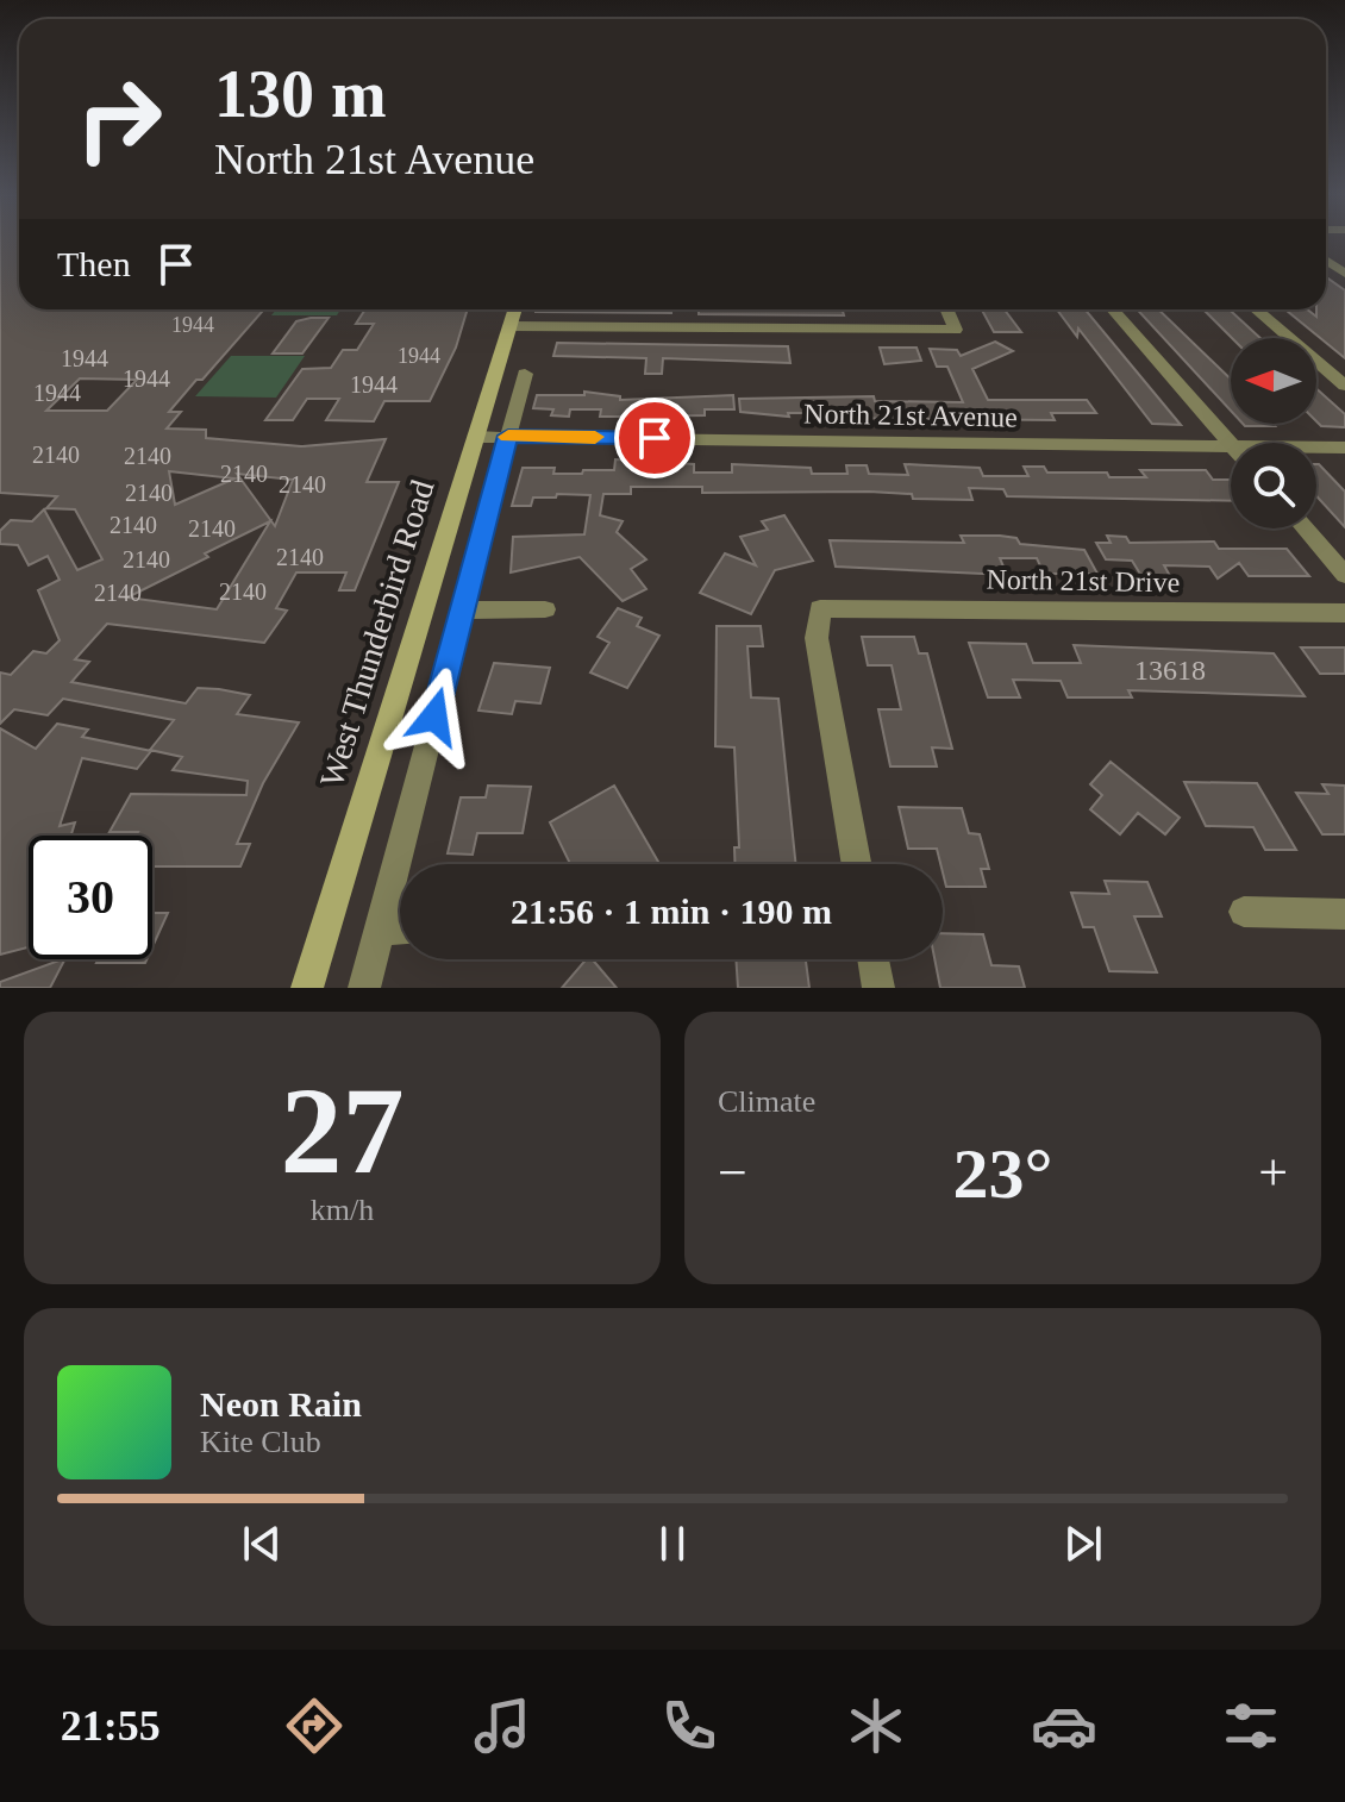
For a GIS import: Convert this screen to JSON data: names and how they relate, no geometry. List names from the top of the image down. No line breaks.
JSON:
{"streets":{"main road":["West Thunderbird Road"],"street":["North 21st Avenue","North 21st Drive"]},"crossings":[["North 21st Avenue","West Thunderbird Road"]],"house_numbers":["1944","1944","1944","1944","1944","1944","2140","2140","2140","2140","2140","2140","2140","2140","2140","2140","2140","13618"],"north":"left","page":{"turn":["130 m","North 21st Avenue"],"then":"Then","limit":"30","trip":"21:56 · 1 min · 190 m","tile":[["27","km/h"],"Climate"],"heat":["−","23°","+"],"song":["Neon Rain","Kite Club"],"tabs":"21:55"}}
